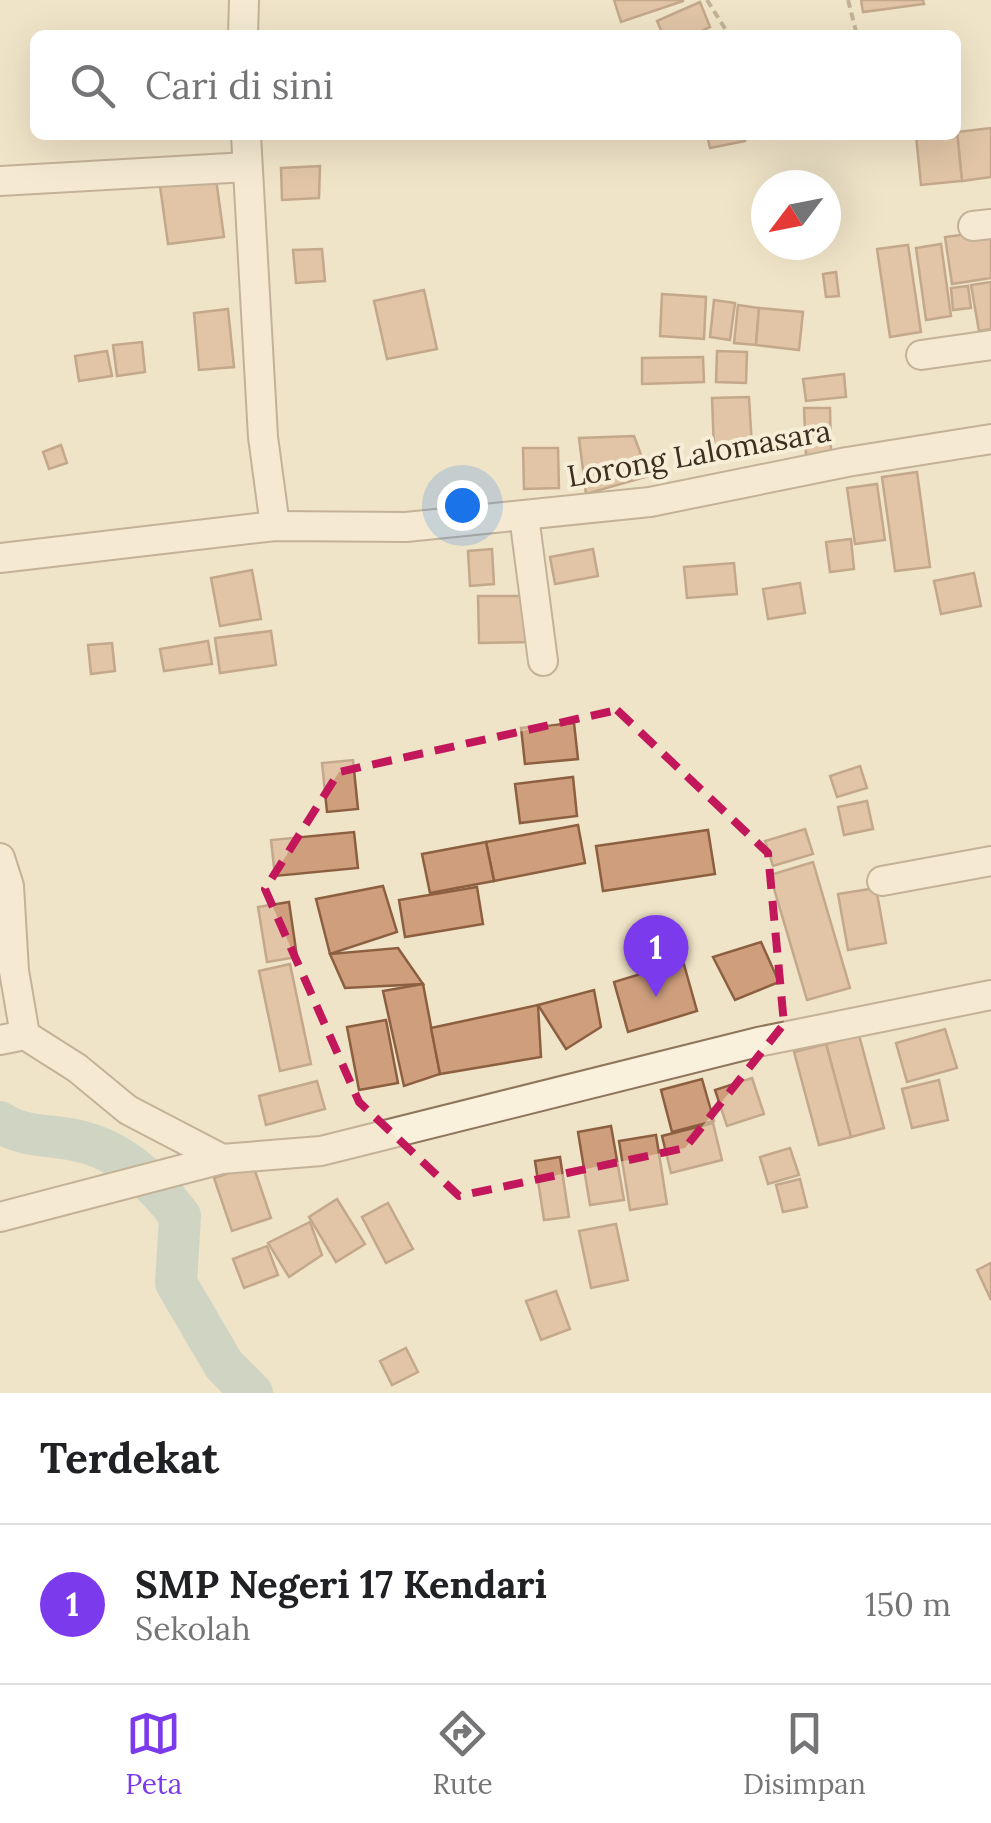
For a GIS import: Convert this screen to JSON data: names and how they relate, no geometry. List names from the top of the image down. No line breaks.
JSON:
{"streets":{"street":["Lorong Lalomasara"]},"north":"bottom left","page":{"search":"Cari di sini","pins":"1","heading":"Terdekat","list":[{"mark":"1","name":"SMP Negeri 17 Kendari","note":"Sekolah","value":"150 m"}],"nav":["Peta","Rute","Disimpan"]}}
